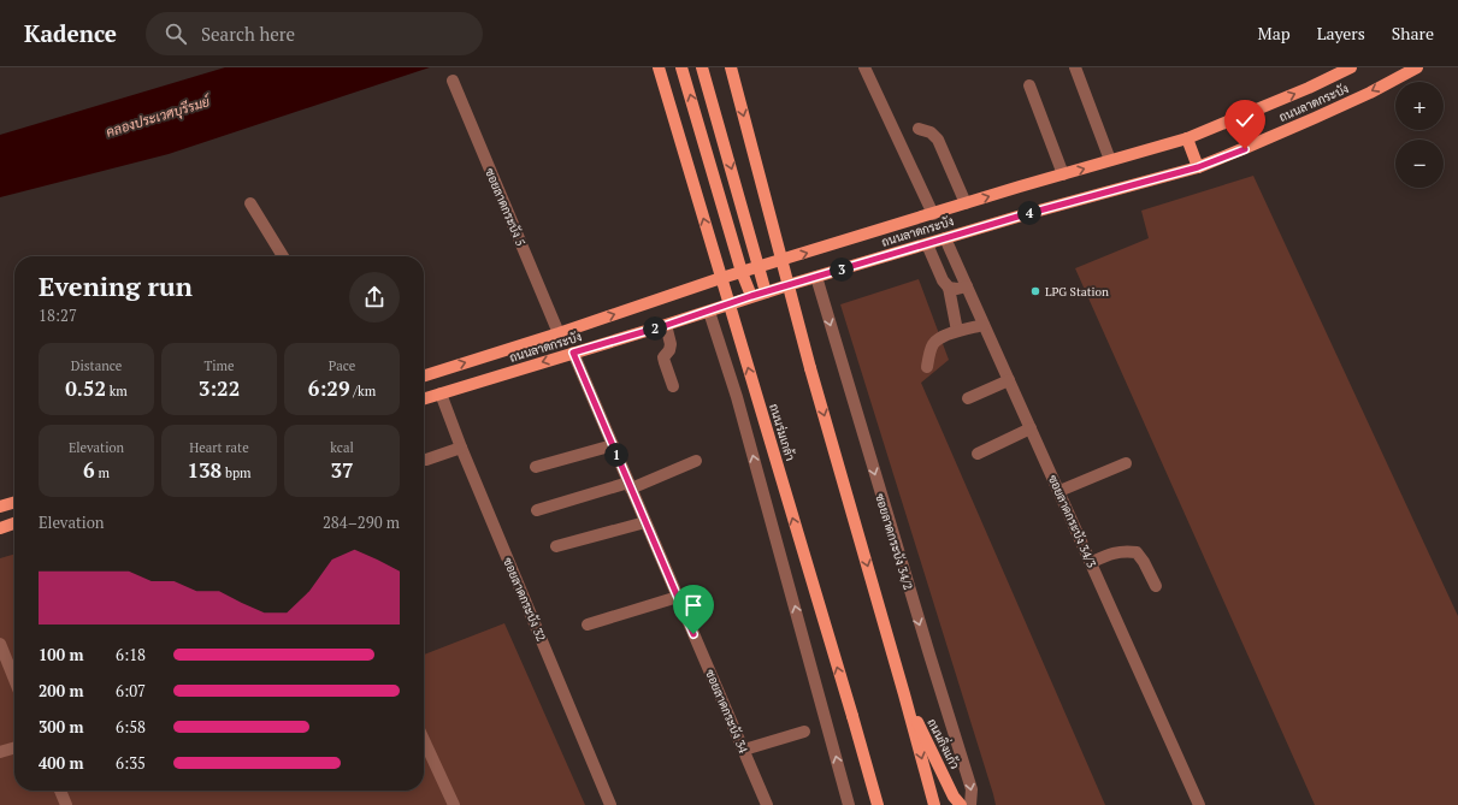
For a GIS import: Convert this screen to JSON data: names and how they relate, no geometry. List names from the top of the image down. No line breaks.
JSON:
{"streets":{"main road":["ถนนลาดกระบัง","ถนนร่มเกล้า","ถนนกิ่งแก้ว"],"street":["ซอยลาดกระบัง 5","ซอยลาดกระบัง 34/3","ซอยลาดกระบัง 34/2","ซอยลาดกระบัง 32","ซอยลาดกระบัง 34"]},"crossings":[["ถนนลาดกระบัง","ซอยลาดกระบัง 5"],["ถนนลาดกระบัง","ซอยลาดกระบัง 34/3"],["ถนนลาดกระบัง","ซอยลาดกระบัง 34/2"],["ถนนลาดกระบัง","ซอยลาดกระบัง 32"],["ถนนลาดกระบัง","ซอยลาดกระบัง 34"]],"one_way":["ซอยลาดกระบัง 34/2"],"water":["คลองประเวศบุรีรมย์"],"places":["LPG Station"],"page":{"header":"Kadence","search":"Search here","nav":["Map","Layers","Share"],"map_buttons":["+","−"],"pins":["4","3","2","1"],"heading":["Evening run","18:27"],"stats":[["Distance","0.52 km"],["Time","3:22"],["Pace","6:29 /km"],["Elevation","6 m"],["Heart rate","138 bpm"],["kcal","37"]],"chart":["Elevation","284–290 m"],"list":[{"name":"100 m","note":"6:18"},{"name":"200 m","note":"6:07"},{"name":"300 m","note":"6:58"},{"name":"400 m","note":"6:35"}]}}
